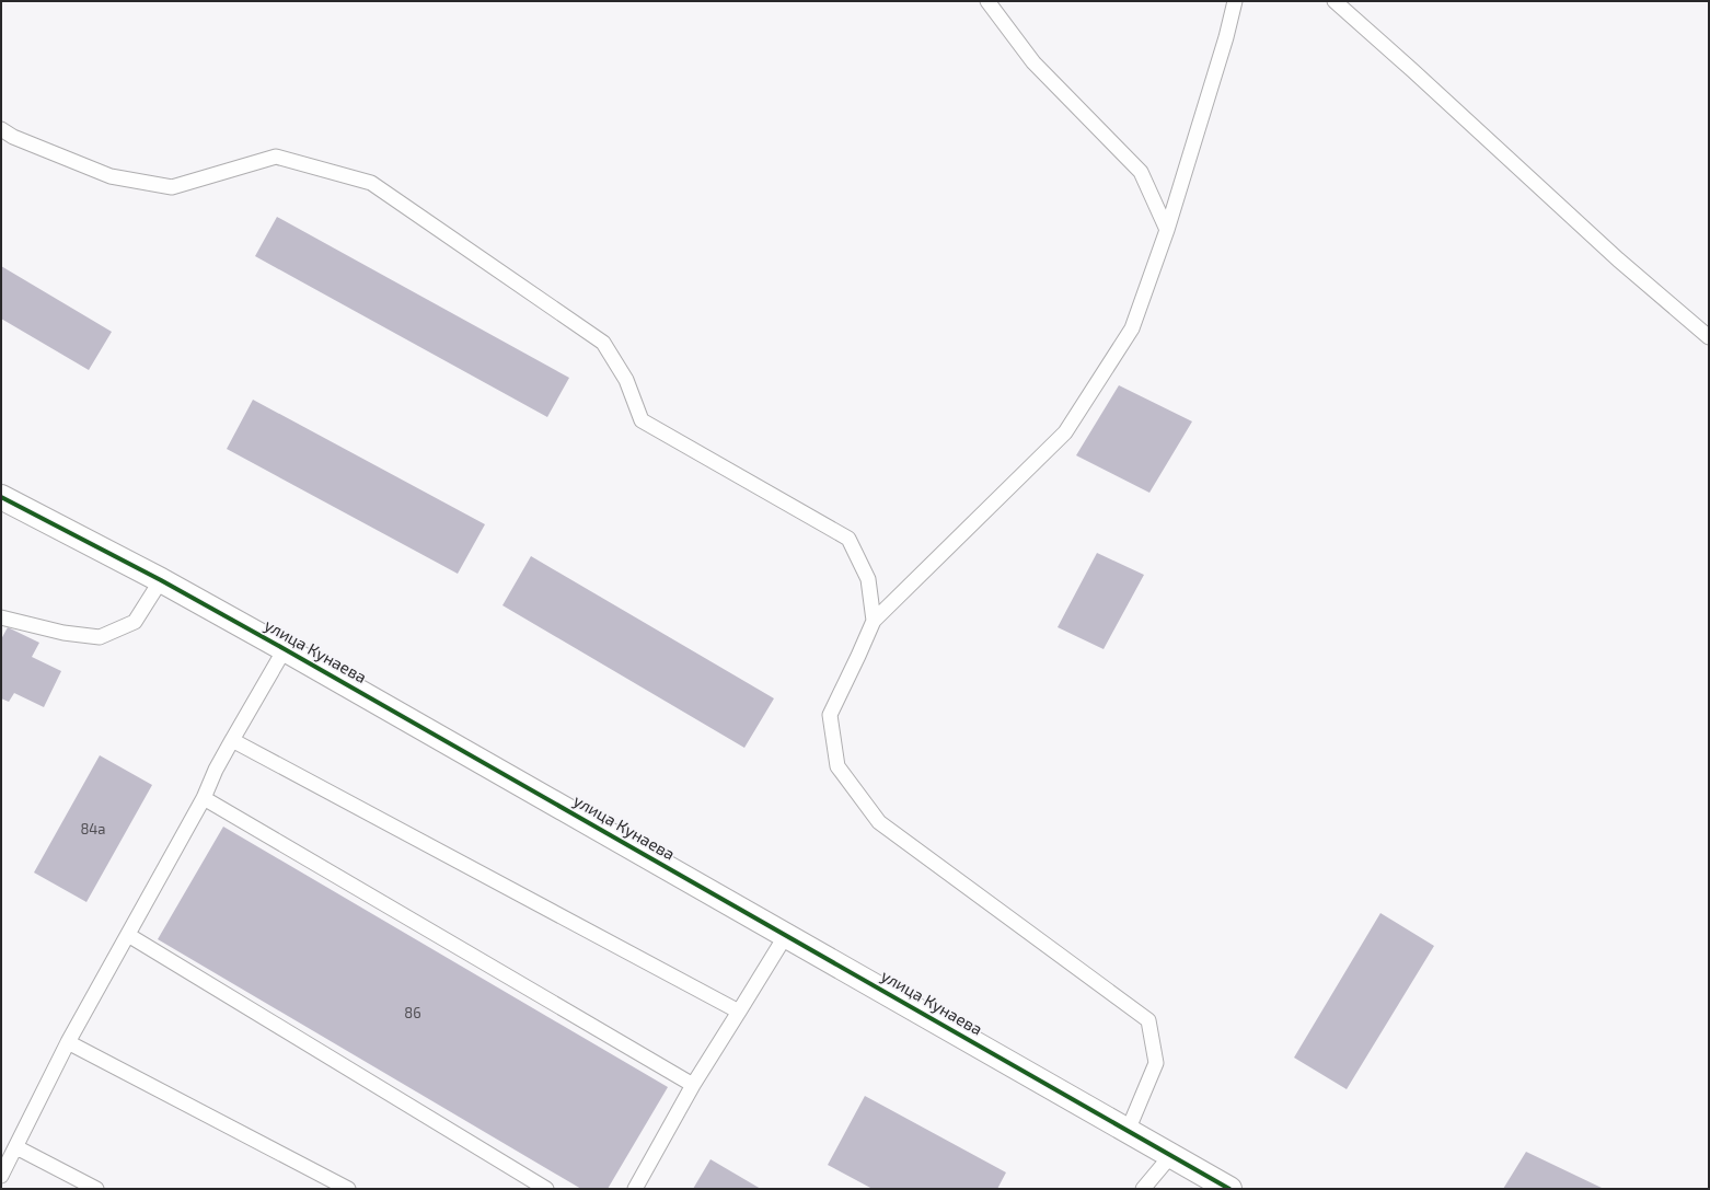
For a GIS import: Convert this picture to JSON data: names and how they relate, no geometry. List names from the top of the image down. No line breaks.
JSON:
{"streets":{"street":["улица Кунаева"]},"house_numbers":["84а","86"]}
